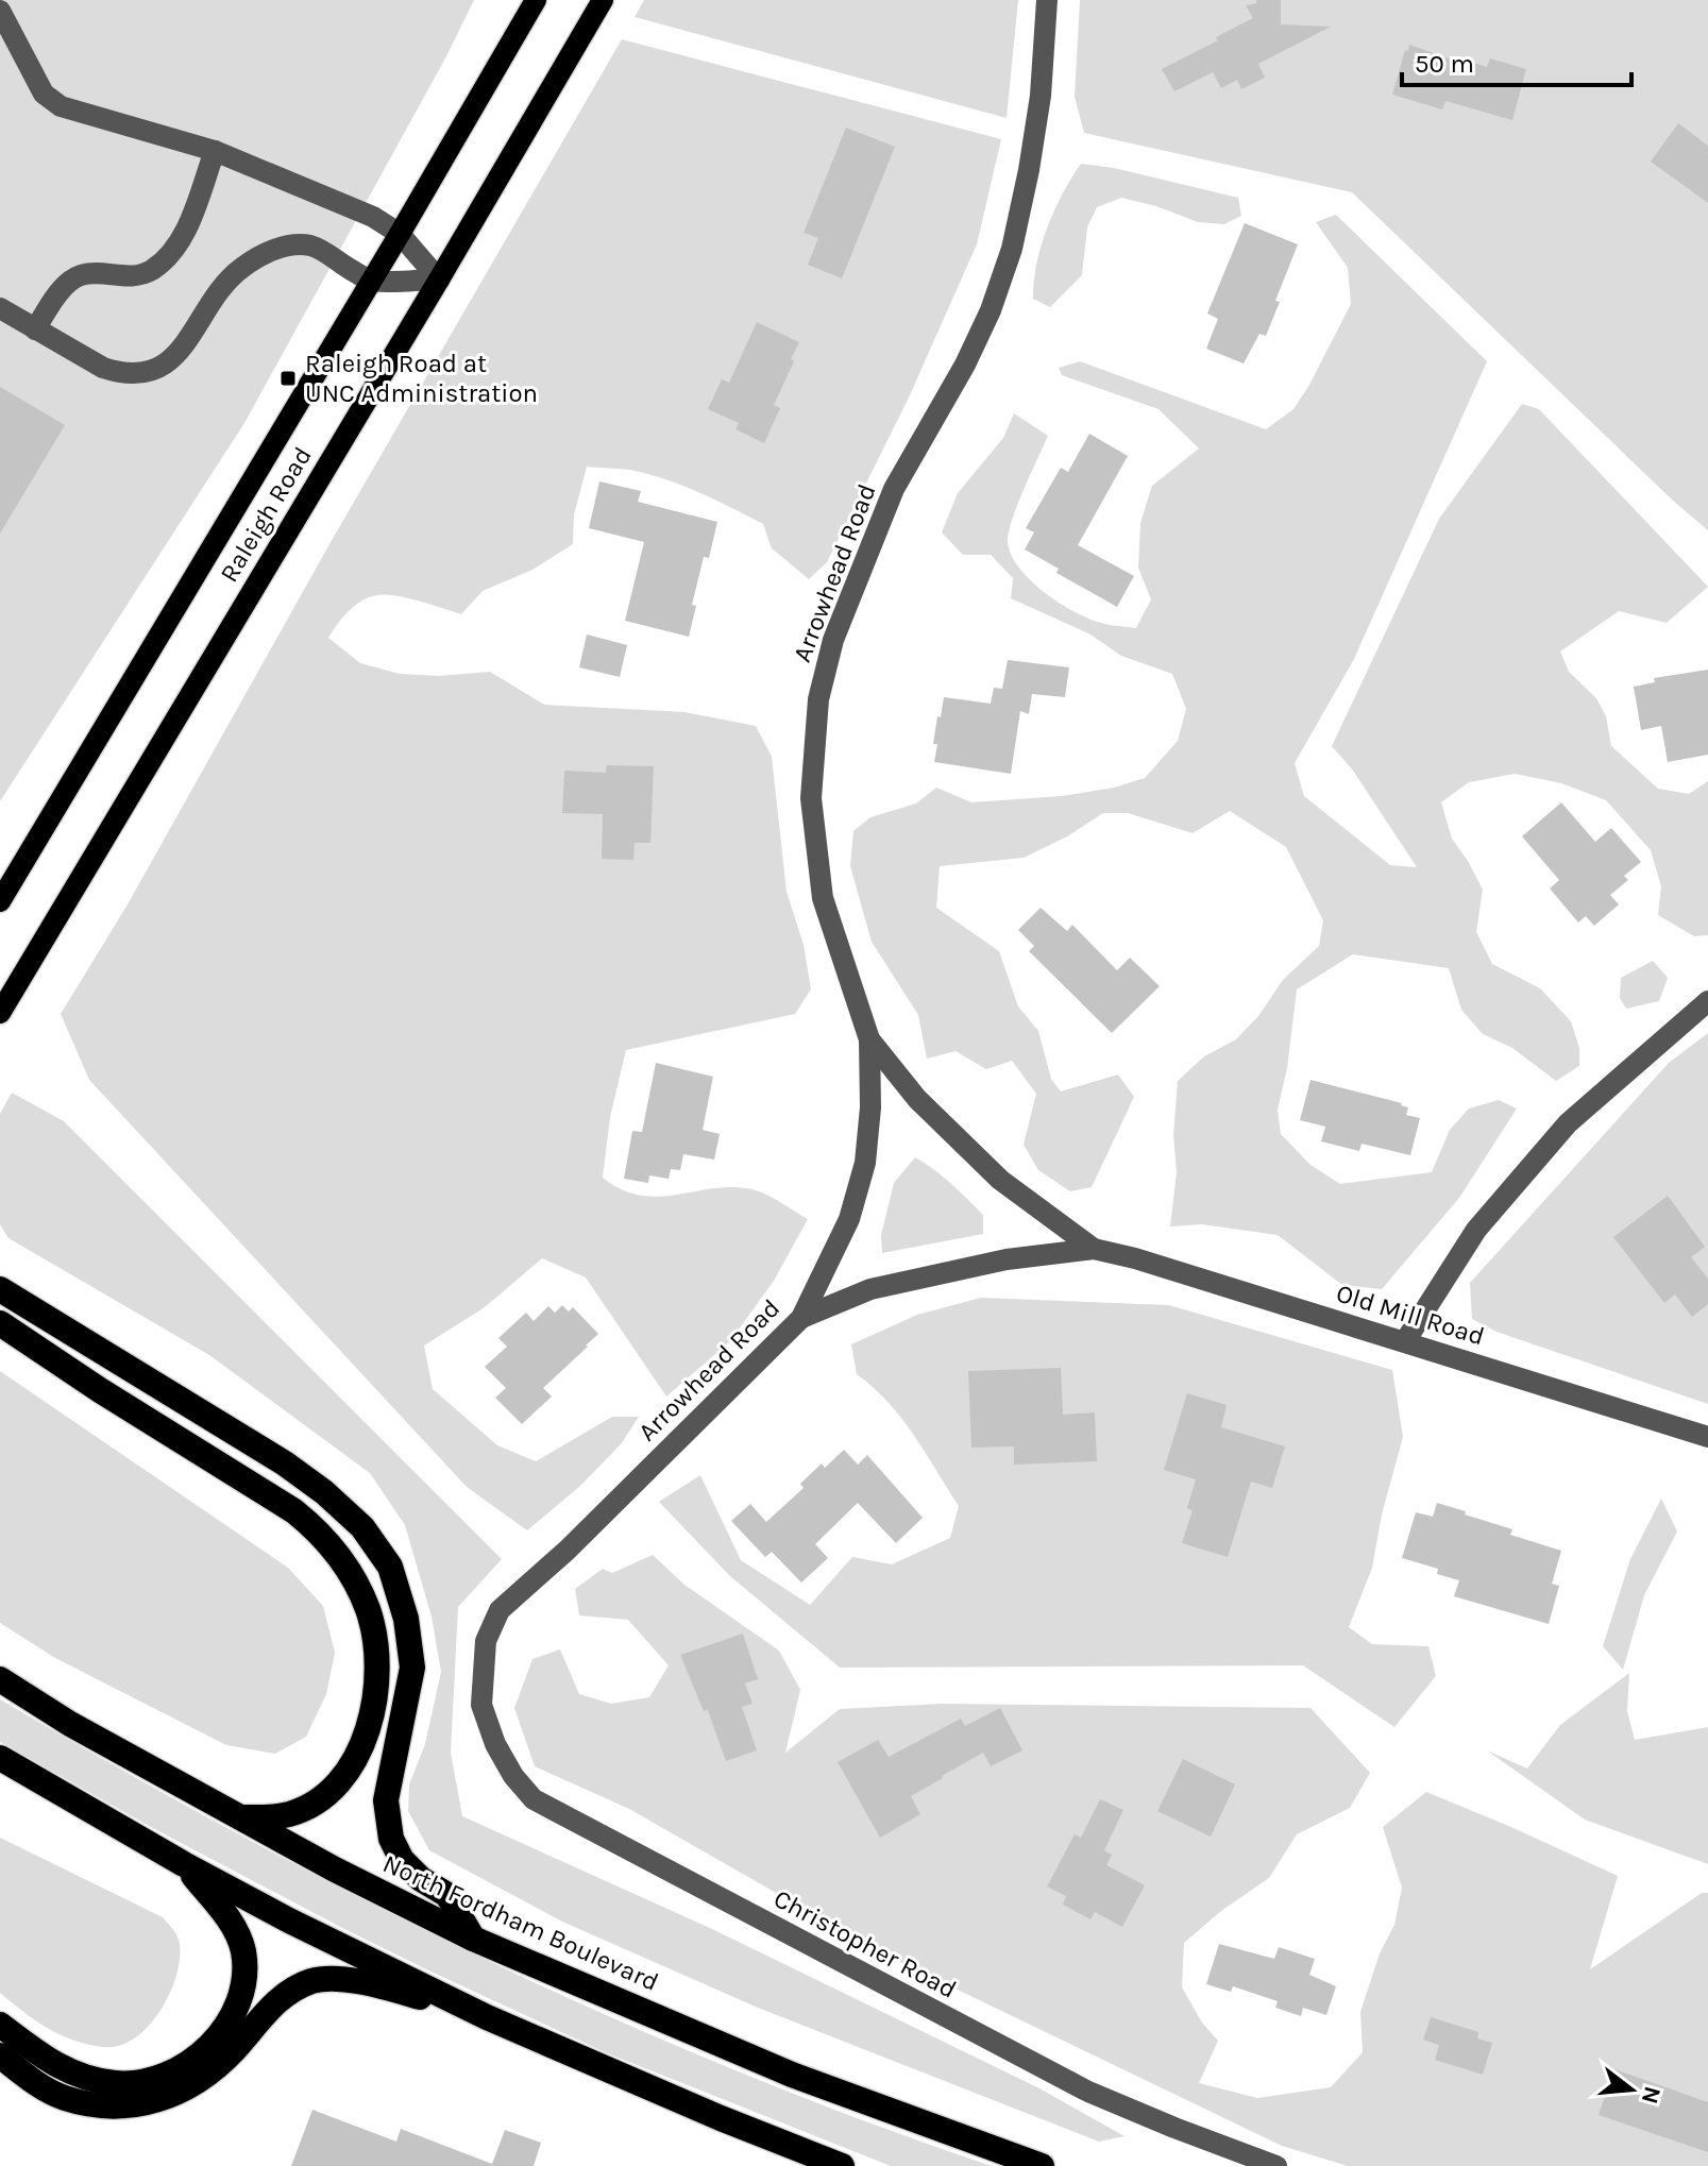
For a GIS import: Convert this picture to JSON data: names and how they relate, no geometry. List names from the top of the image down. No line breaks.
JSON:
{"streets":{"highway":["North Fordham Boulevard"],"main road":["Raleigh Road"],"street":["Arrowhead Road","Old Mill Road","Christopher Road"]},"crossings":[["Arrowhead Road","Old Mill Road"],["Arrowhead Road","Christopher Road"]],"places":{"transit":["Raleigh Road at UNC Administration"]},"scale_bar":"50 m","north":"right"}
